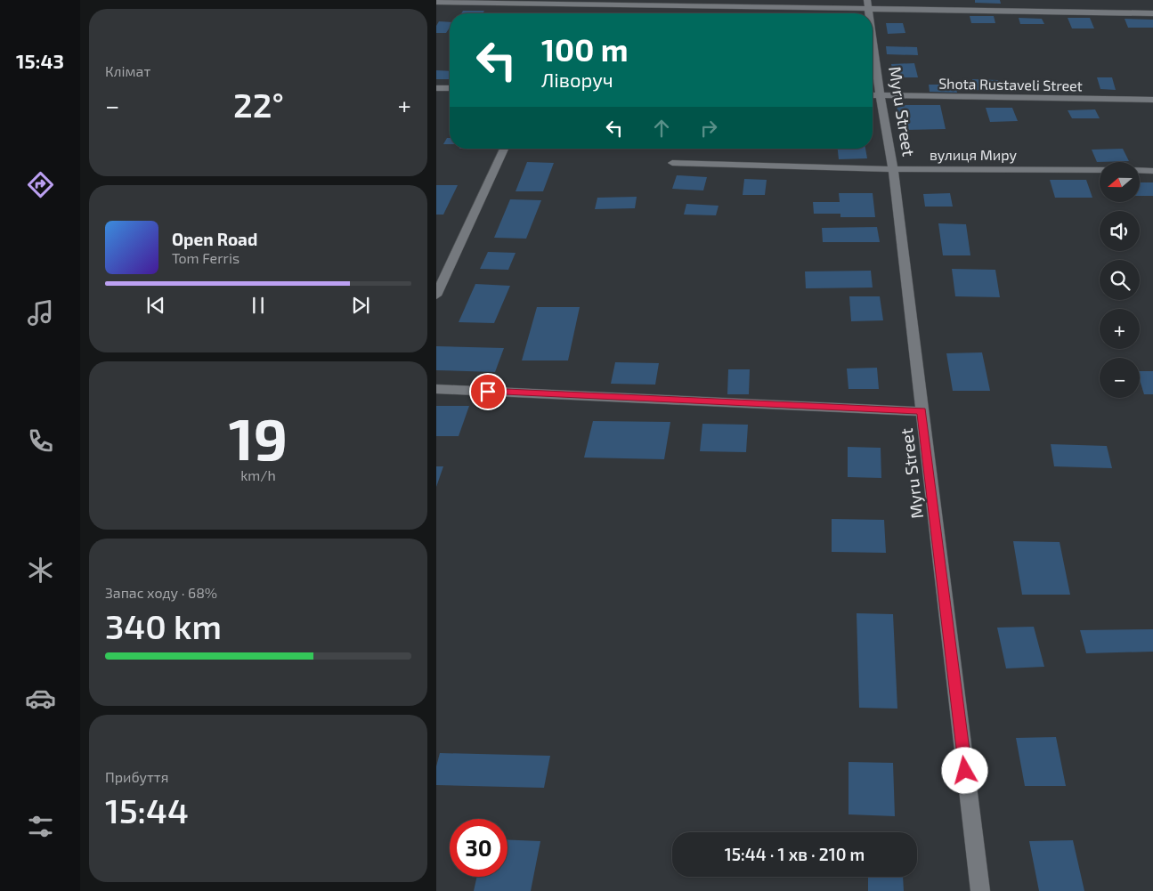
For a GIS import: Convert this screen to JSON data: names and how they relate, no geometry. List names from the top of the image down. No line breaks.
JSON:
{"streets":{"street":["Shota Rustaveli Street","Myru Street","вулиця Миру"]},"crossings":[["Shota Rustaveli Street","Myru Street"],["Myru Street","вулиця Миру"]],"north":"left","page":{"tabs":"15:43","tile":["Клімат",["19","km/h"],["Запас ходу · 68%","340 km"],["Прибуття","15:44"]],"turn":["100 m","Ліворуч"],"heat":["−","22°","+"],"map_buttons":["+","−"],"song":["Open Road","Tom Ferris"],"limit":"30","trip":"15:44 · 1 хв · 210 m"}}
